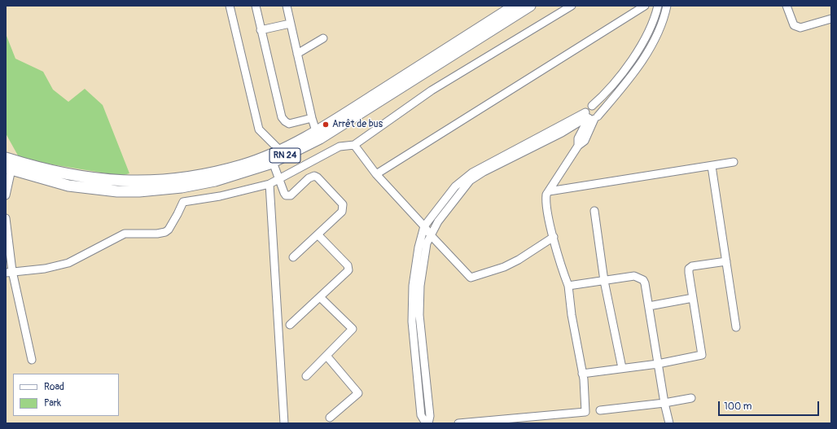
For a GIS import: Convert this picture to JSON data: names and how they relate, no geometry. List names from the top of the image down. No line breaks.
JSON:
{"streets":{"highway":["RN 24"]},"places":["Arrêt de bus"],"legend":["Road","Park"],"scale_bar":"100 m"}
